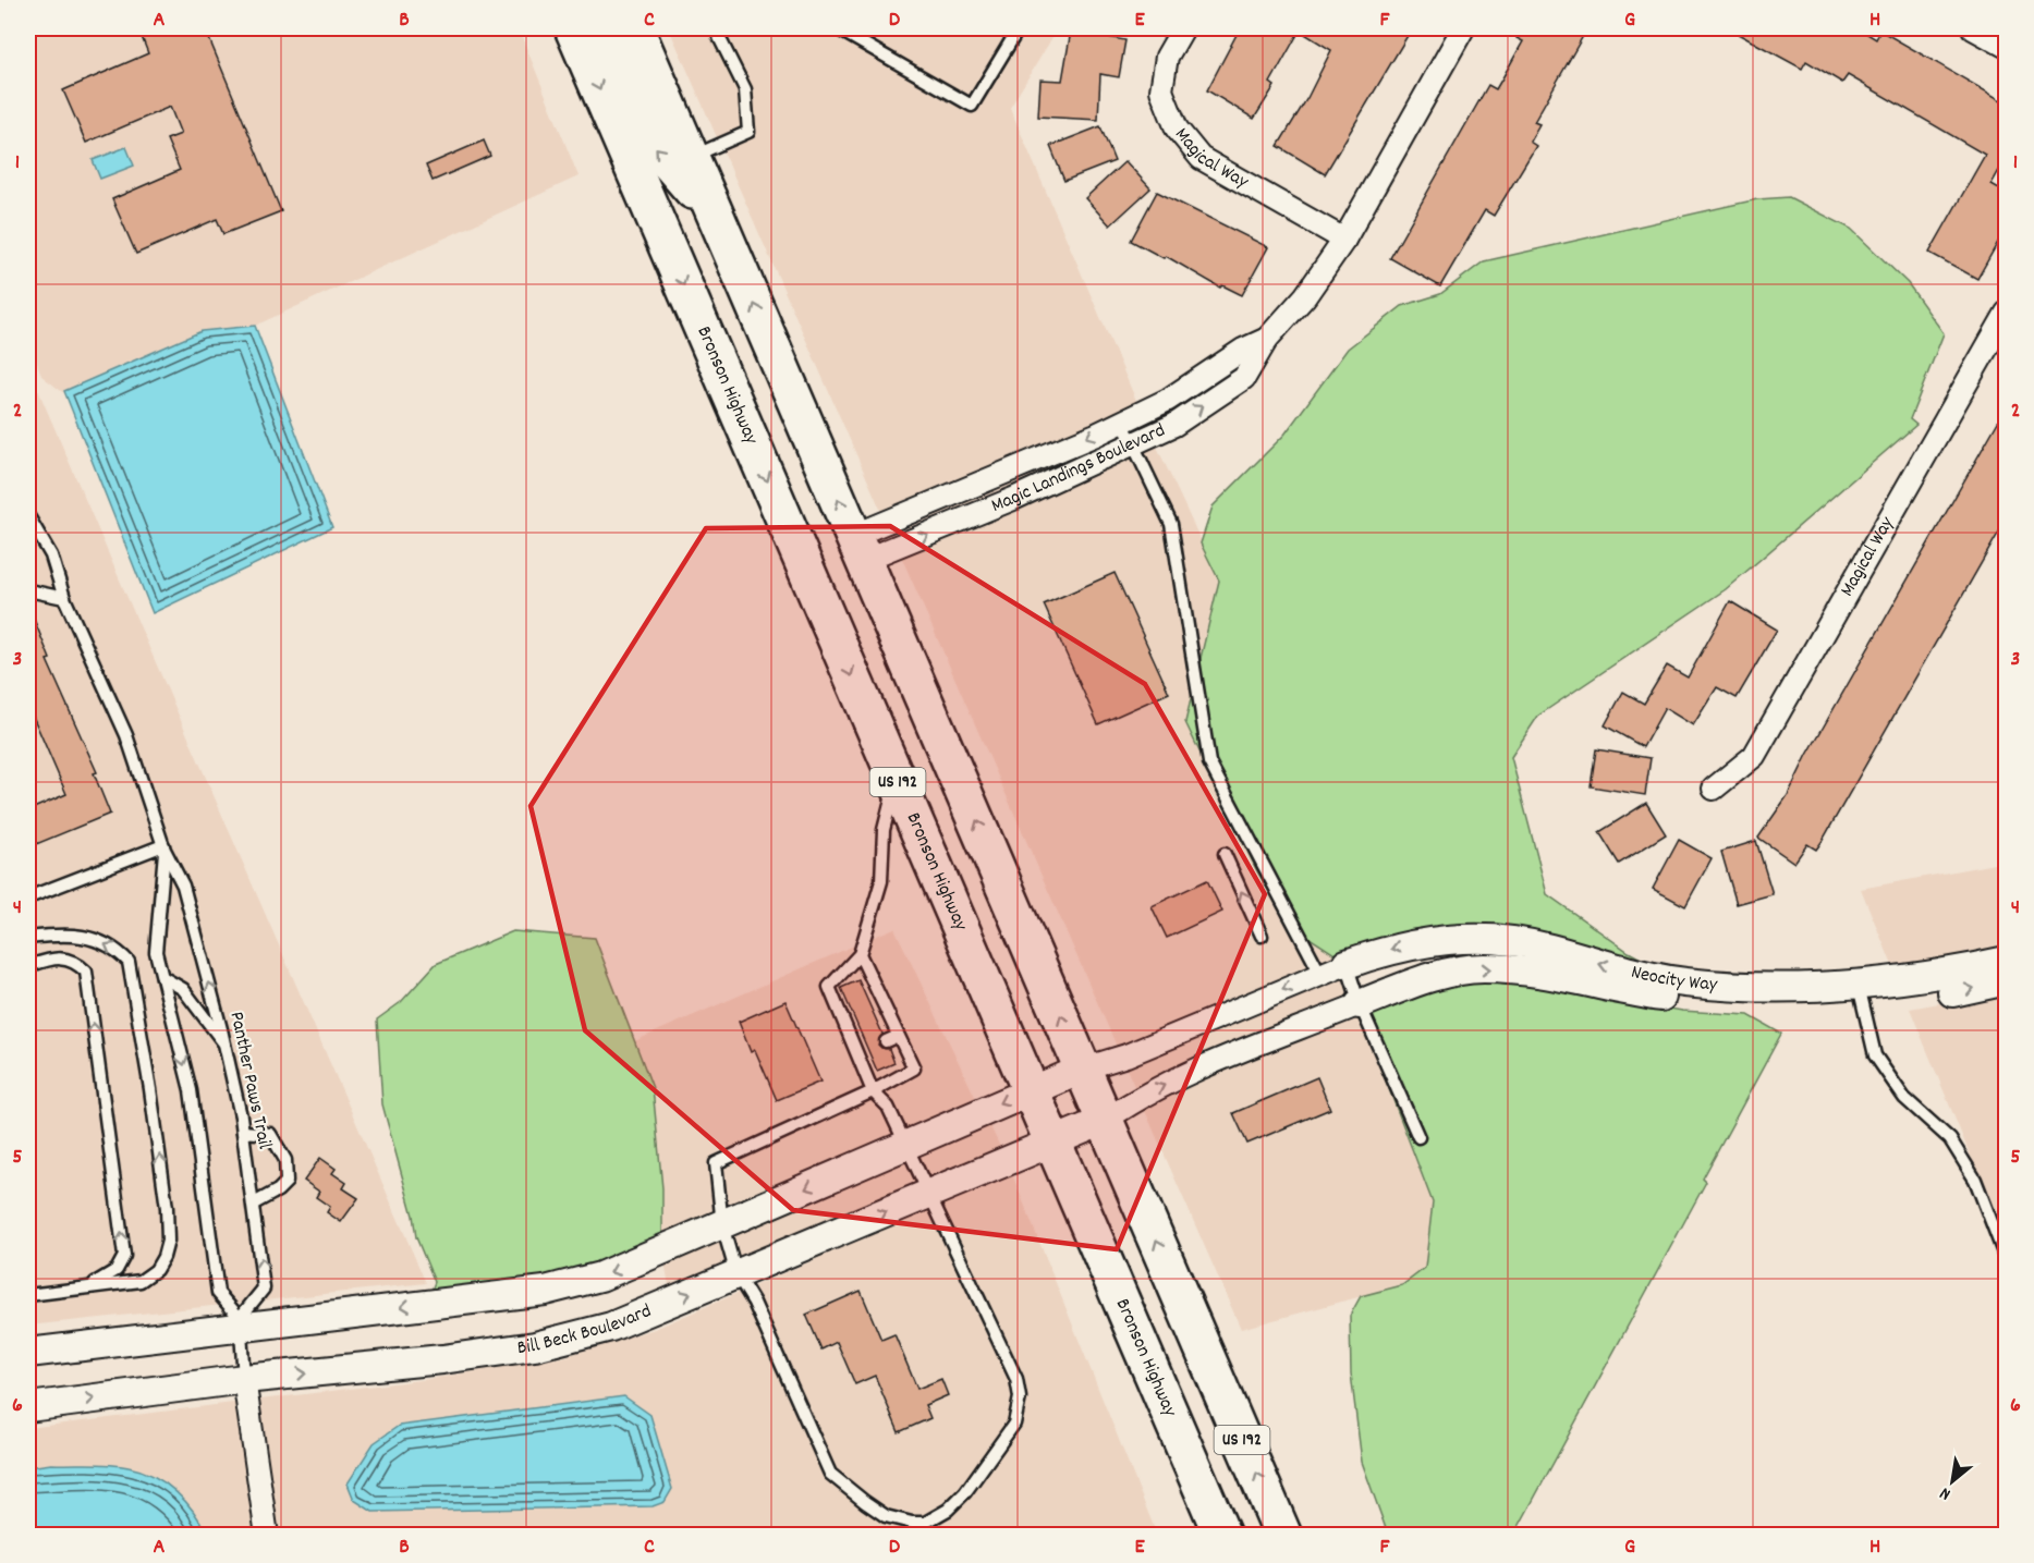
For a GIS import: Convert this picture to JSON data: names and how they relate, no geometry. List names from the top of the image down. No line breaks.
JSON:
{"streets":{"highway":["Bronson Highway","US 192"],"street":["Magical Way","Magic Landings Boulevard","Neocity Way","Bill Beck Boulevard"],"lane":["Panther Paws Trail"]},"crossings":[["Magical Way","Magic Landings Boulevard"],["Bronson Highway","Bill Beck Boulevard"],["Magic Landings Boulevard","US 192"],["US 192","Bill Beck Boulevard"]],"north":"bottom left","grid":{"columns":["A","B","C","D","E","F","G","H"],"rows":["1","2","3","4","5","6"]}}
